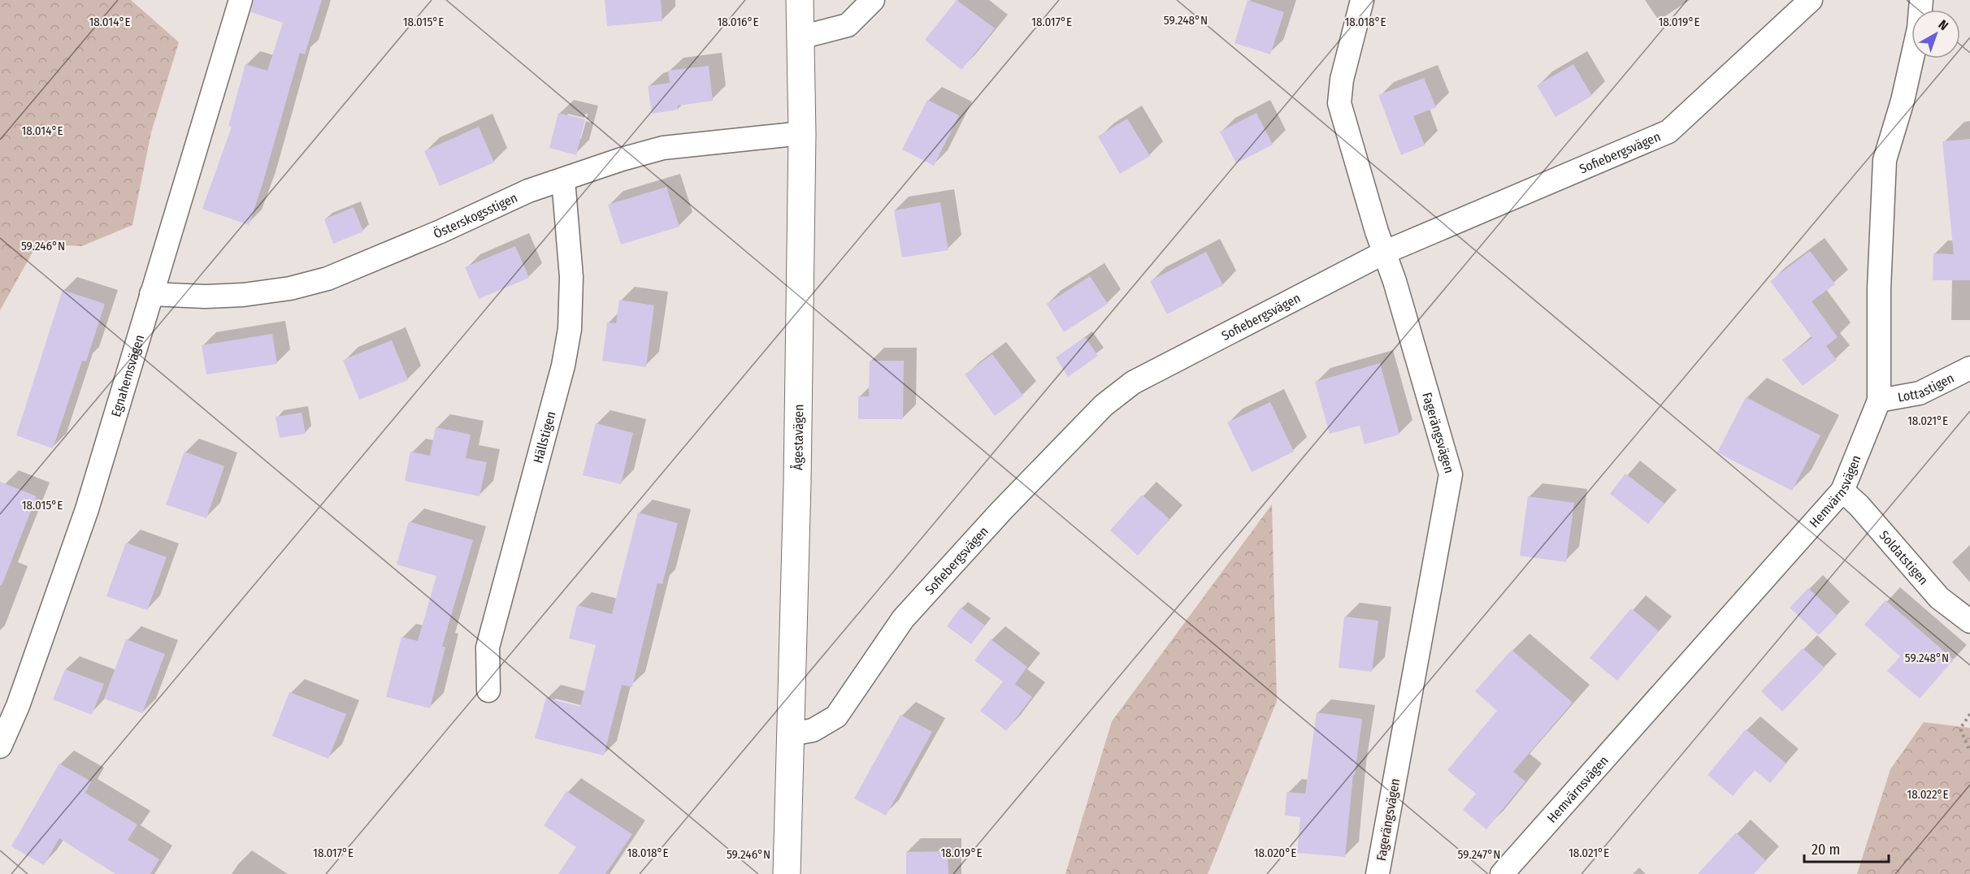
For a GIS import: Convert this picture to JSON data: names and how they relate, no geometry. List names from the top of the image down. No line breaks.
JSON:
{"streets":{"main road":["Ågestavägen"],"street":["Sofiebergsvägen","Österskogsstigen","Egnahemsvägen","Lottastigen","Fagerängsvägen","Hällstigen","Hemvärnsvägen","Soldatstigen"]},"crossings":[["Sofiebergsvägen","Fagerängsvägen"],["Sofiebergsvägen","Ågestavägen"],["Österskogsstigen","Egnahemsvägen"],["Österskogsstigen","Hällstigen"],["Österskogsstigen","Ågestavägen"],["Lottastigen","Hemvärnsvägen"],["Hemvärnsvägen","Soldatstigen"]],"scale_bar":"20 m","north":"top right","coordinates":["59.248°N","18.014°E","18.015°E","18.016°E","18.017°E","18.018°E","18.019°E","59.246°N","18.021°E","18.022°E","18.020°E","59.247°N"]}
